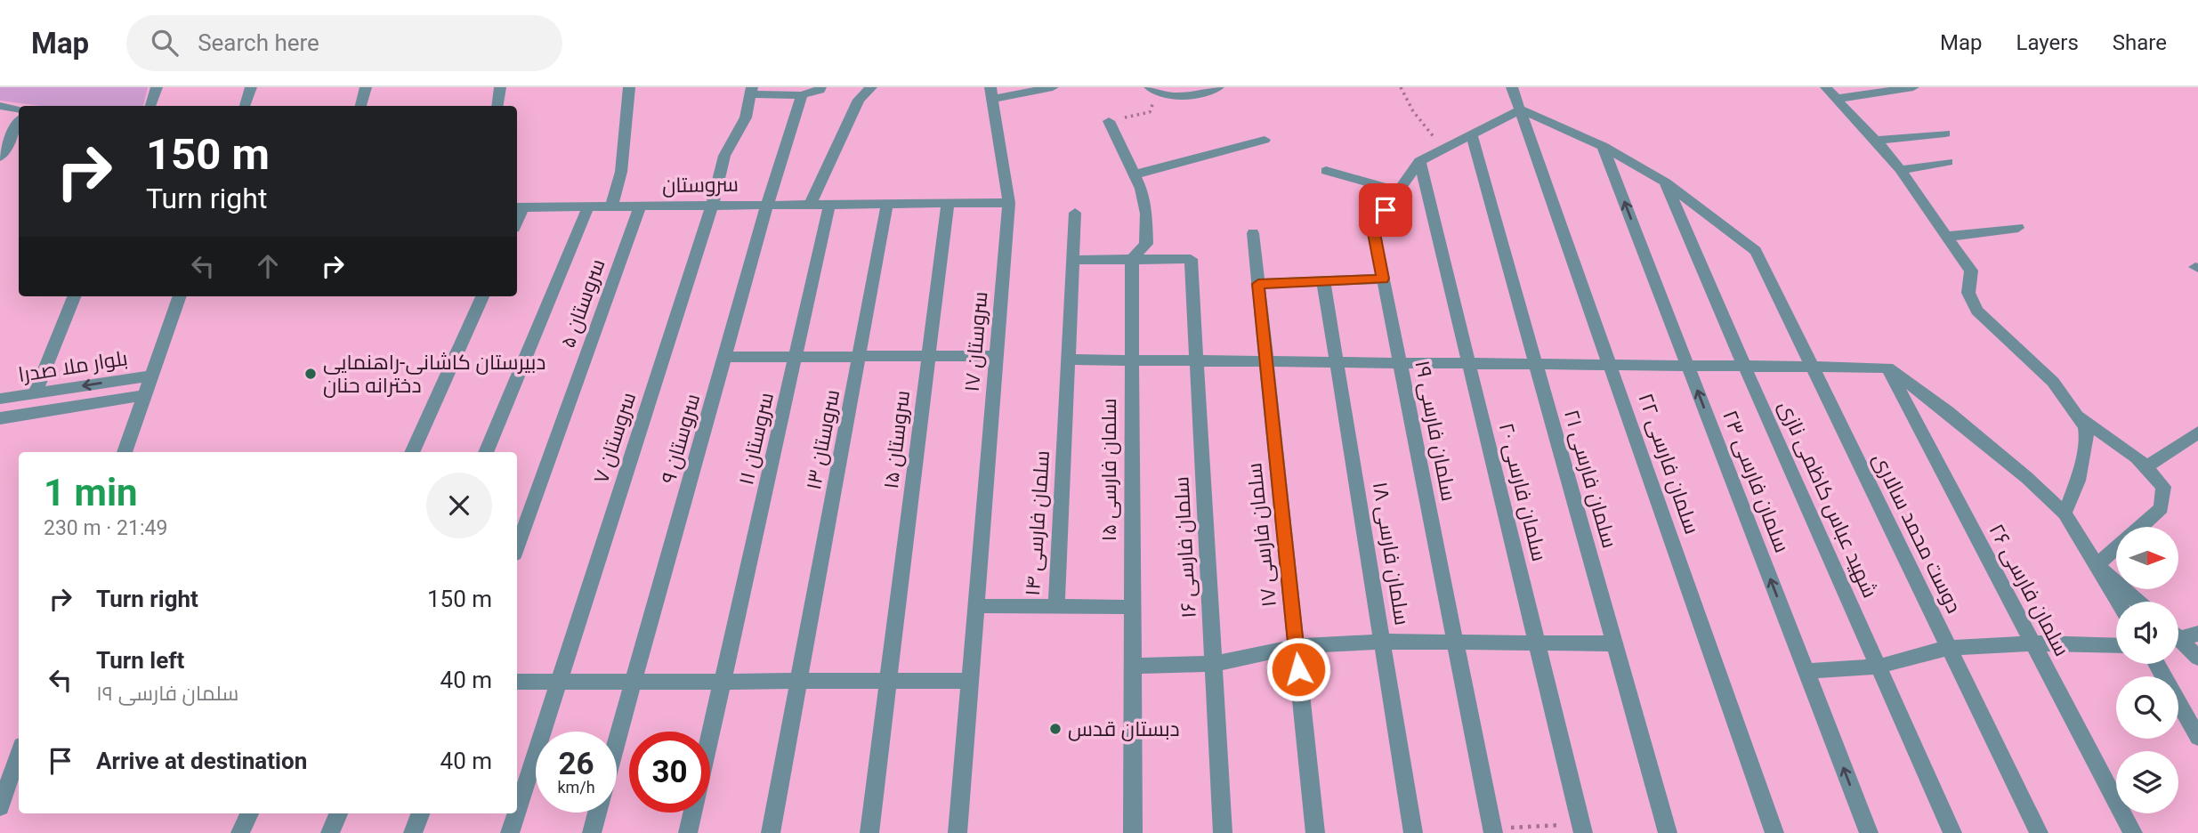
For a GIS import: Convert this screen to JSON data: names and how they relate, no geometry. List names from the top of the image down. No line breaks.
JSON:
{"streets":{"street":["سروستان","سروستان ۵","سروستان ۱۷","بلوار ملا صدرا","سلمان فارسی ۱۹","سروستان ۷","سروستان ۹","سروستان ۱۱","سروستان ۱۳","سروستان ۱۵","سلمان فارسی ۲۲","سلمان فارسی ۱۵","سلمان فارسی ۲۱","سلمان فارسی ۲۳","سلمان فارسی ۲۰","شهید عباس کاظمی نازی","سلمان فارسی ۱۴","دوست محمد سالاری","سلمان فارسی ۱۷","سلمان فارسی ۱۶","سلمان فارسی ۱۸","سلمان فارسی ۲۶"]},"crossings":[["سروستان","سروستان ۵"],["سروستان","سروستان ۷"],["سروستان","سروستان ۹"],["سروستان","سروستان ۱۱"],["سروستان","سروستان ۱۳"],["سروستان ۱۷","سلمان فارسی ۱۴"],["سلمان فارسی ۱۹","سلمان فارسی ۲۰"],["سلمان فارسی ۱۵","سلمان فارسی ۱۶"],["شهید عباس کاظمی نازی","دوست محمد سالاری"]],"one_way":["سلمان فارسی ۲۳"],"places":["دبیرستان کاشانی-راهنمایی دخترانه حنان","دبستان قدس"],"north":"right","page":{"header":"Map","search":"Search here","nav":["Map","Layers","Share"],"turn":["150 m","Turn right"],"heading":["1 min","230 m · 21:49"],"list":[{"name":"Turn right","value":"150 m"},{"name":"Turn left","note":"سلمان فارسی ۱۹","value":"40 m"},{"name":"Arrive at destination","value":"40 m"}],"speed":"26 km/h","limit":"30"}}
